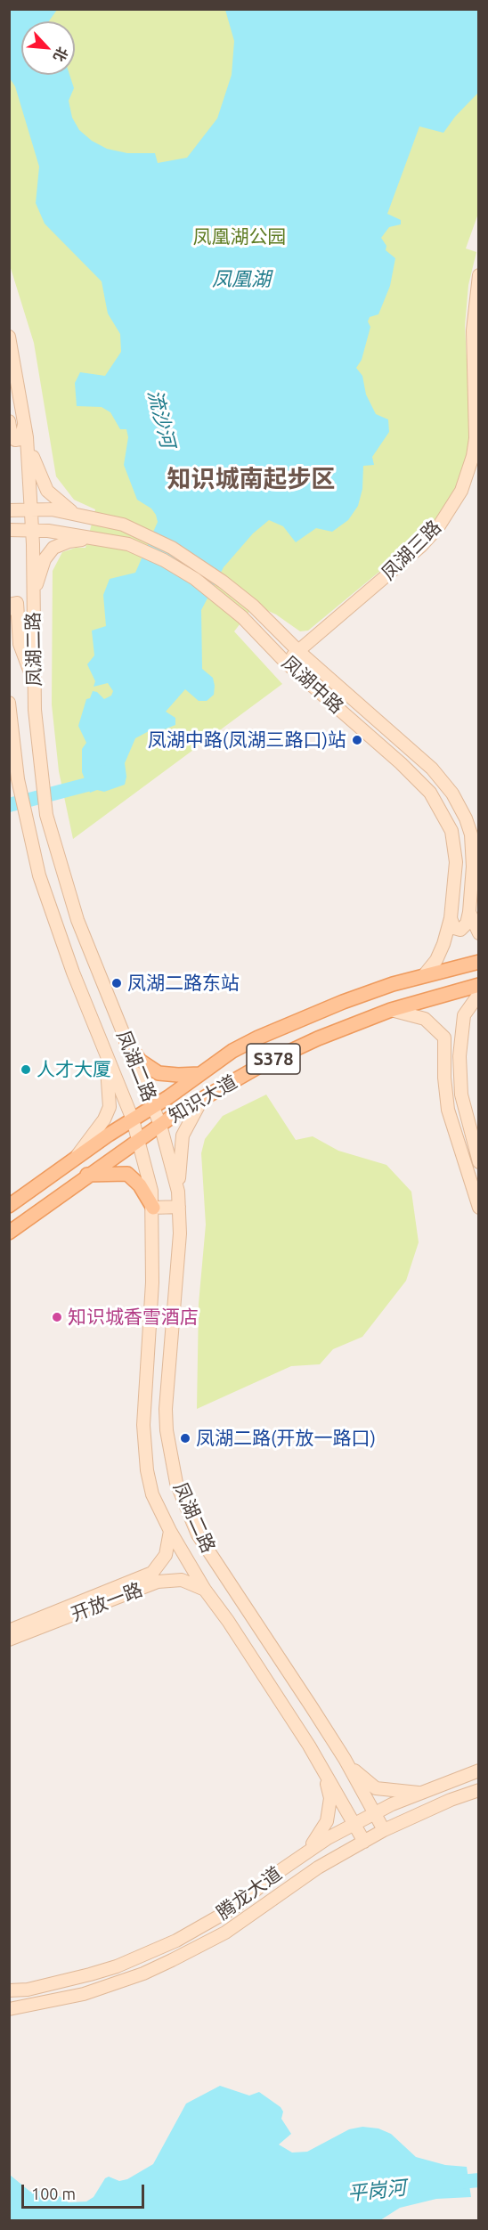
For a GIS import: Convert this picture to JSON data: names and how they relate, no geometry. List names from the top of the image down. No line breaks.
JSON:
{"streets":{"main road":["S378","知识大道"],"street":["凤湖三路","凤湖二路","凤湖中路","开放一路","腾龙大道"]},"crossings":[["凤湖三路","凤湖中路"],["凤湖二路","凤湖中路"],["凤湖二路","知识大道"],["凤湖二路","开放一路"],["凤湖二路","腾龙大道"],["凤湖中路","知识大道"]],"districts":["知识城南起步区"],"water":["凤凰湖","流沙河","平岗河"],"parks":["凤凰湖公园"],"places":["凤湖中路(凤湖三路口)站","凤湖二路东站","人才大厦","知识城香雪酒店","凤湖二路(开放一路口)"],"scale_bar":"100 m","north":"bottom right"}
